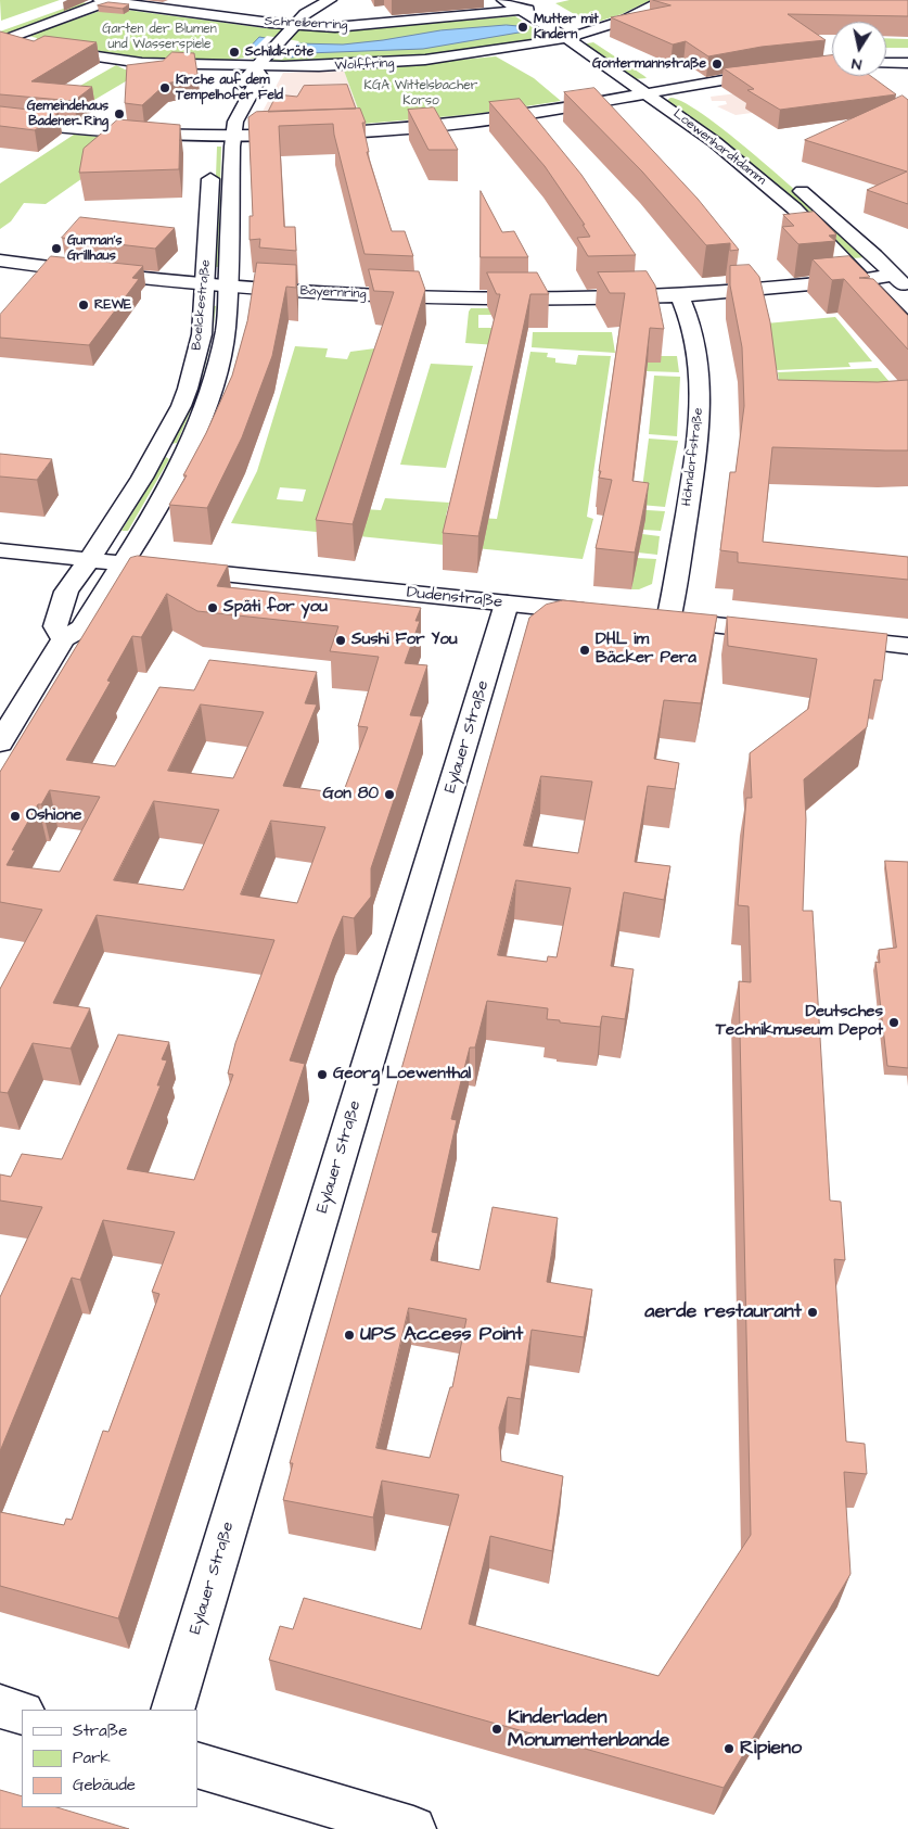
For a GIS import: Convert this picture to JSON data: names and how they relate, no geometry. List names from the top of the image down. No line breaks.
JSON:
{"streets":{"street":["Schreiberring","Wolffring","Loewenhardtdamm","Bayernring","Boelckestraße","Höhndorfstraße","Dudenstraße","Eylauer Straße"]},"crossings":[["Schreiberring","Loewenhardtdamm"],["Schreiberring","Boelckestraße"],["Wolffring","Loewenhardtdamm"],["Wolffring","Boelckestraße"],["Loewenhardtdamm","Bayernring"],["Bayernring","Boelckestraße"],["Bayernring","Höhndorfstraße"],["Boelckestraße","Dudenstraße"],["Dudenstraße","Eylauer Straße"]],"parks":["Garten der Blumen und Wasserspiele","KGA Wittelsbacher Korso"],"places":["Mutter mit Kindern","Schildkröte","Gontermannstraße","Kirche auf dem Tempelhofer Feld","Gemeindehaus Badener Ring","Gurman's Grillhaus","REWE","Späti for you","Sushi For You","DHL im Bäcker Pera","Gon 80","Oshione","Deutsches Technikmuseum Depot","Georg Loewenthal","aerde restaurant","UPS Access Point","Kinderladen Monumentenbande","Ripieno"],"legend":["Straße","Park","Gebäude"],"north":"bottom"}
